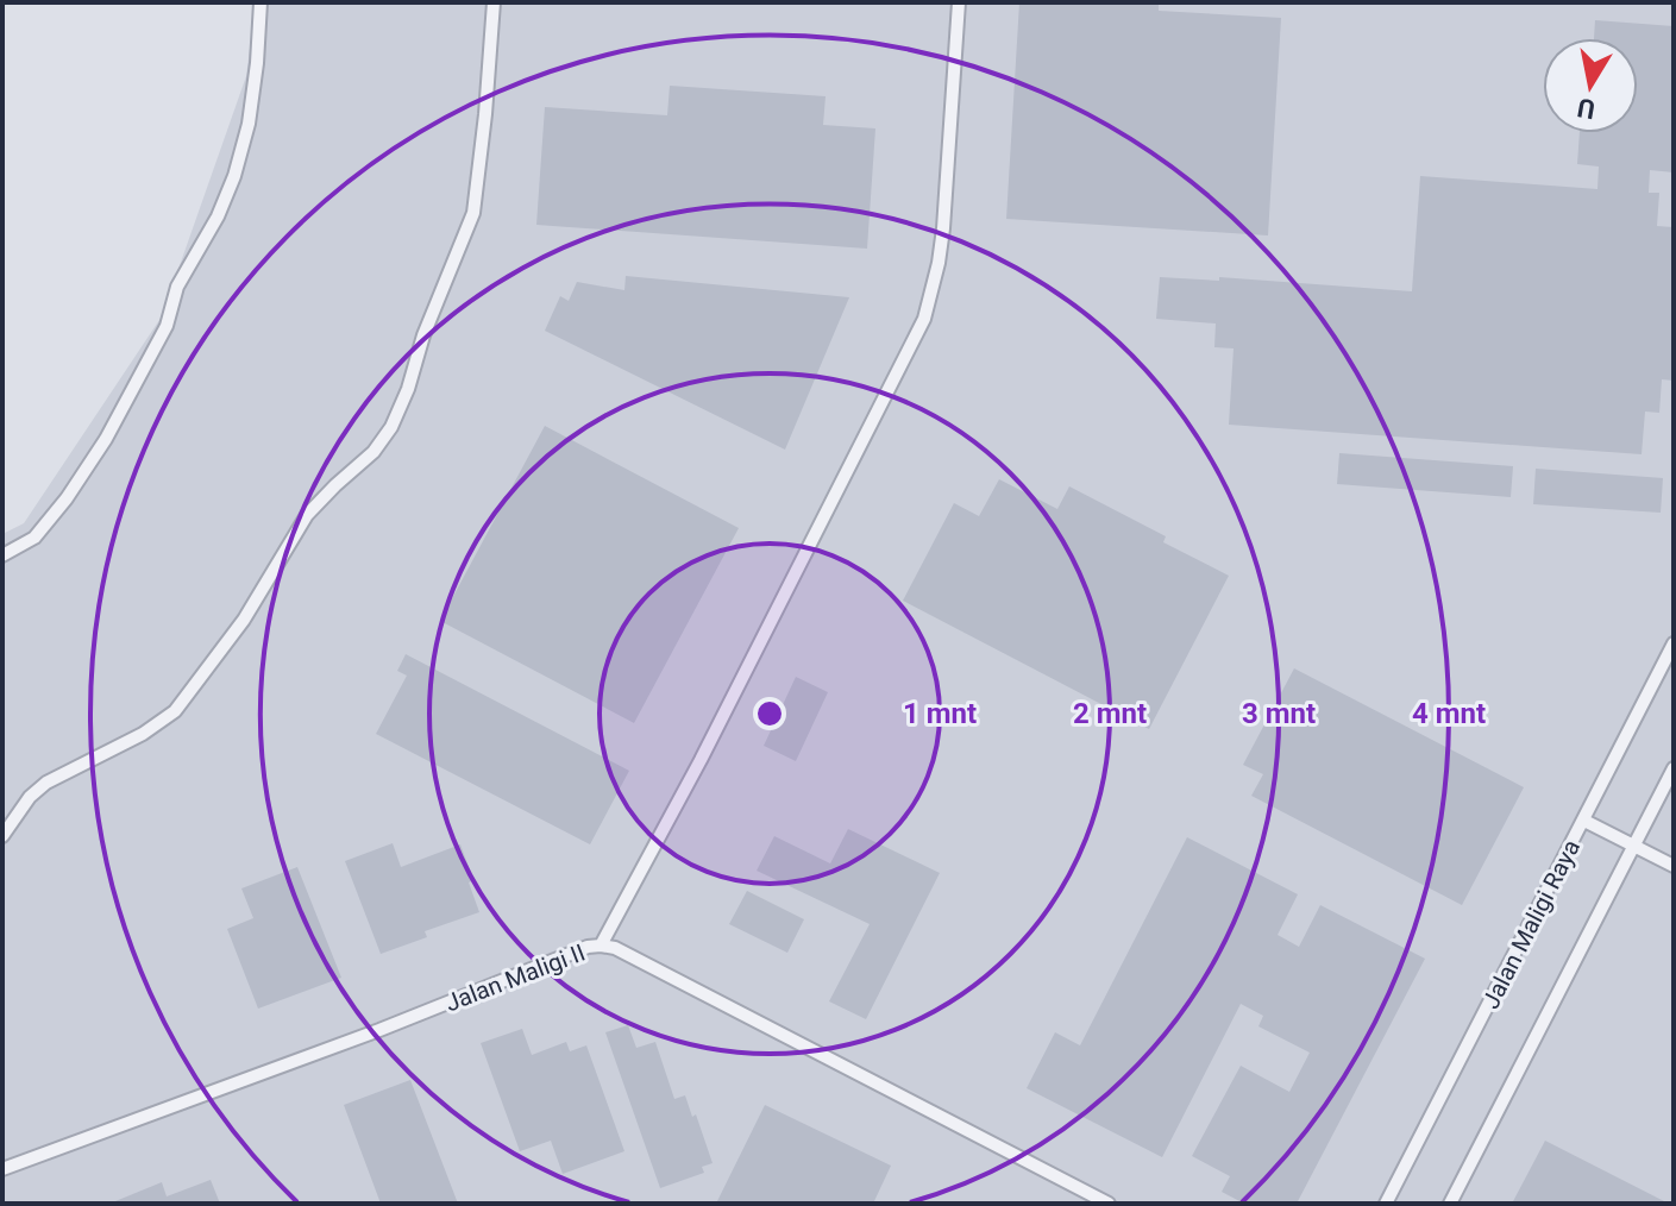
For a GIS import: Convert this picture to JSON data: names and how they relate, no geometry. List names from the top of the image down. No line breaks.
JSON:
{"streets":{"street":["Jalan Maligi Raya","Jalan Maligi II"]},"north":"bottom","rings":["1 mnt","2 mnt","3 mnt","4 mnt"]}
